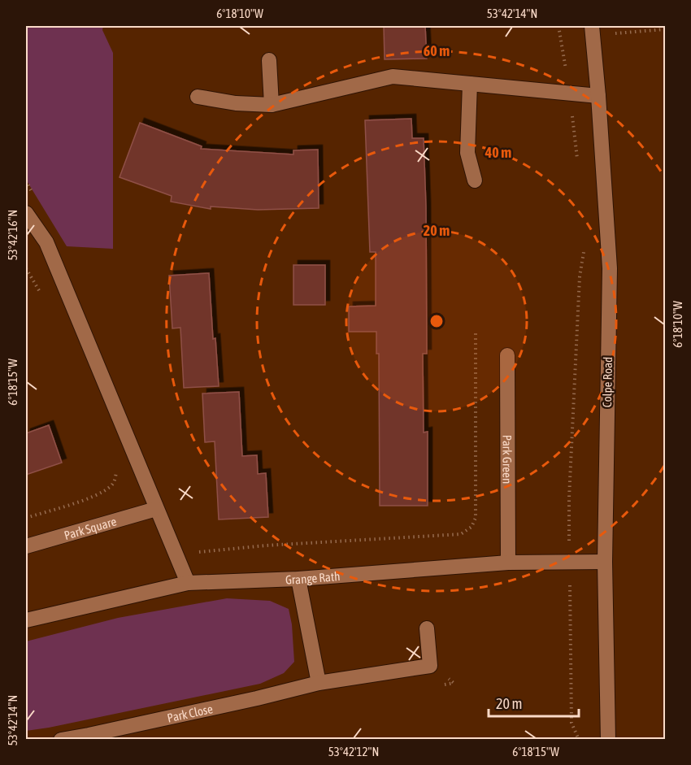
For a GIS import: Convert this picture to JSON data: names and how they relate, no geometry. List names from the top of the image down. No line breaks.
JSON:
{"streets":{"street":["Colpe Road","Park Green","Park Square","Grange Rath","Park Close"]},"crossings":[["Colpe Road","Grange Rath"],["Park Green","Grange Rath"]],"scale_bar":"20 m","coordinates":["6°18'10\"W","53°42'14\"N","53°42'16\"N","6°18'15\"W","53°42'12\"N"],"rings":["60 m","40 m","20 m"]}
